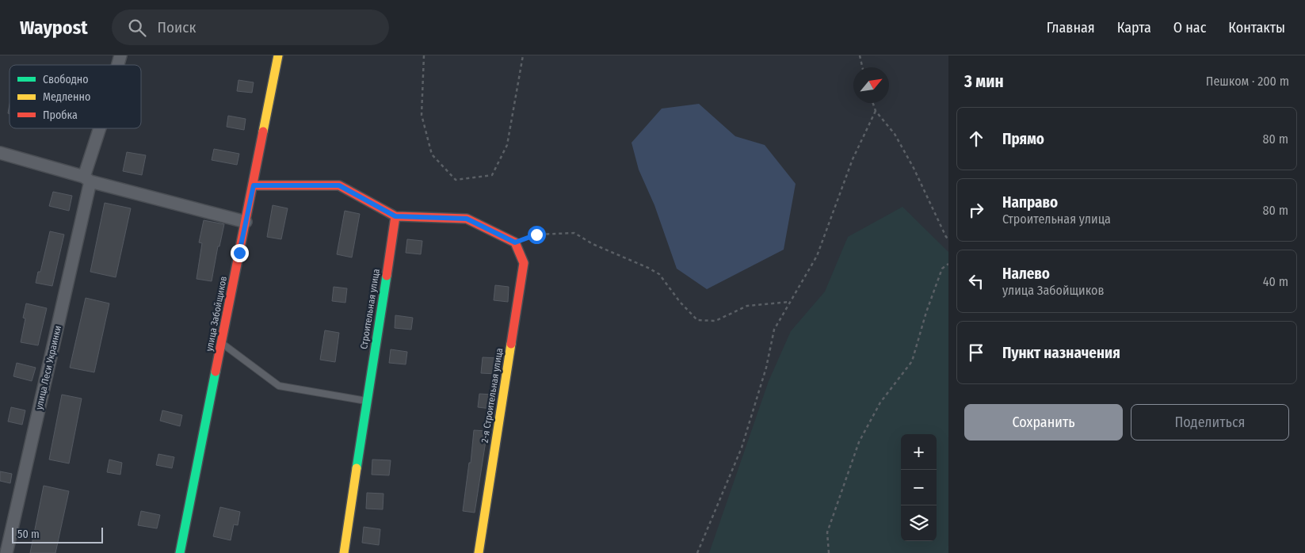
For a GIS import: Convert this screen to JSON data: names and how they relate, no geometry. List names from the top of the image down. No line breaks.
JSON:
{"streets":{"street":["Строительная улица","улица Забойщиков","улица Леси Украинки","2-я Строительная улица"]},"legend":["Свободно","Медленно","Пробка"],"scale_bar":"50 m","north":"top right","page":{"header":"Waypost","search":"Поиск","nav":["Главная","Карта","О нас","Контакты"],"heading":["3 мин","Пешком · 200 m"],"list":[["Прямо","80 m"],["Направо","Строительная улица","80 m"],["Налево","улица Забойщиков","40 m"],"Пункт назначения"],"buttons":["Сохранить","Поделиться"],"map_buttons":["+","−"],"scale":"50 m"}}
